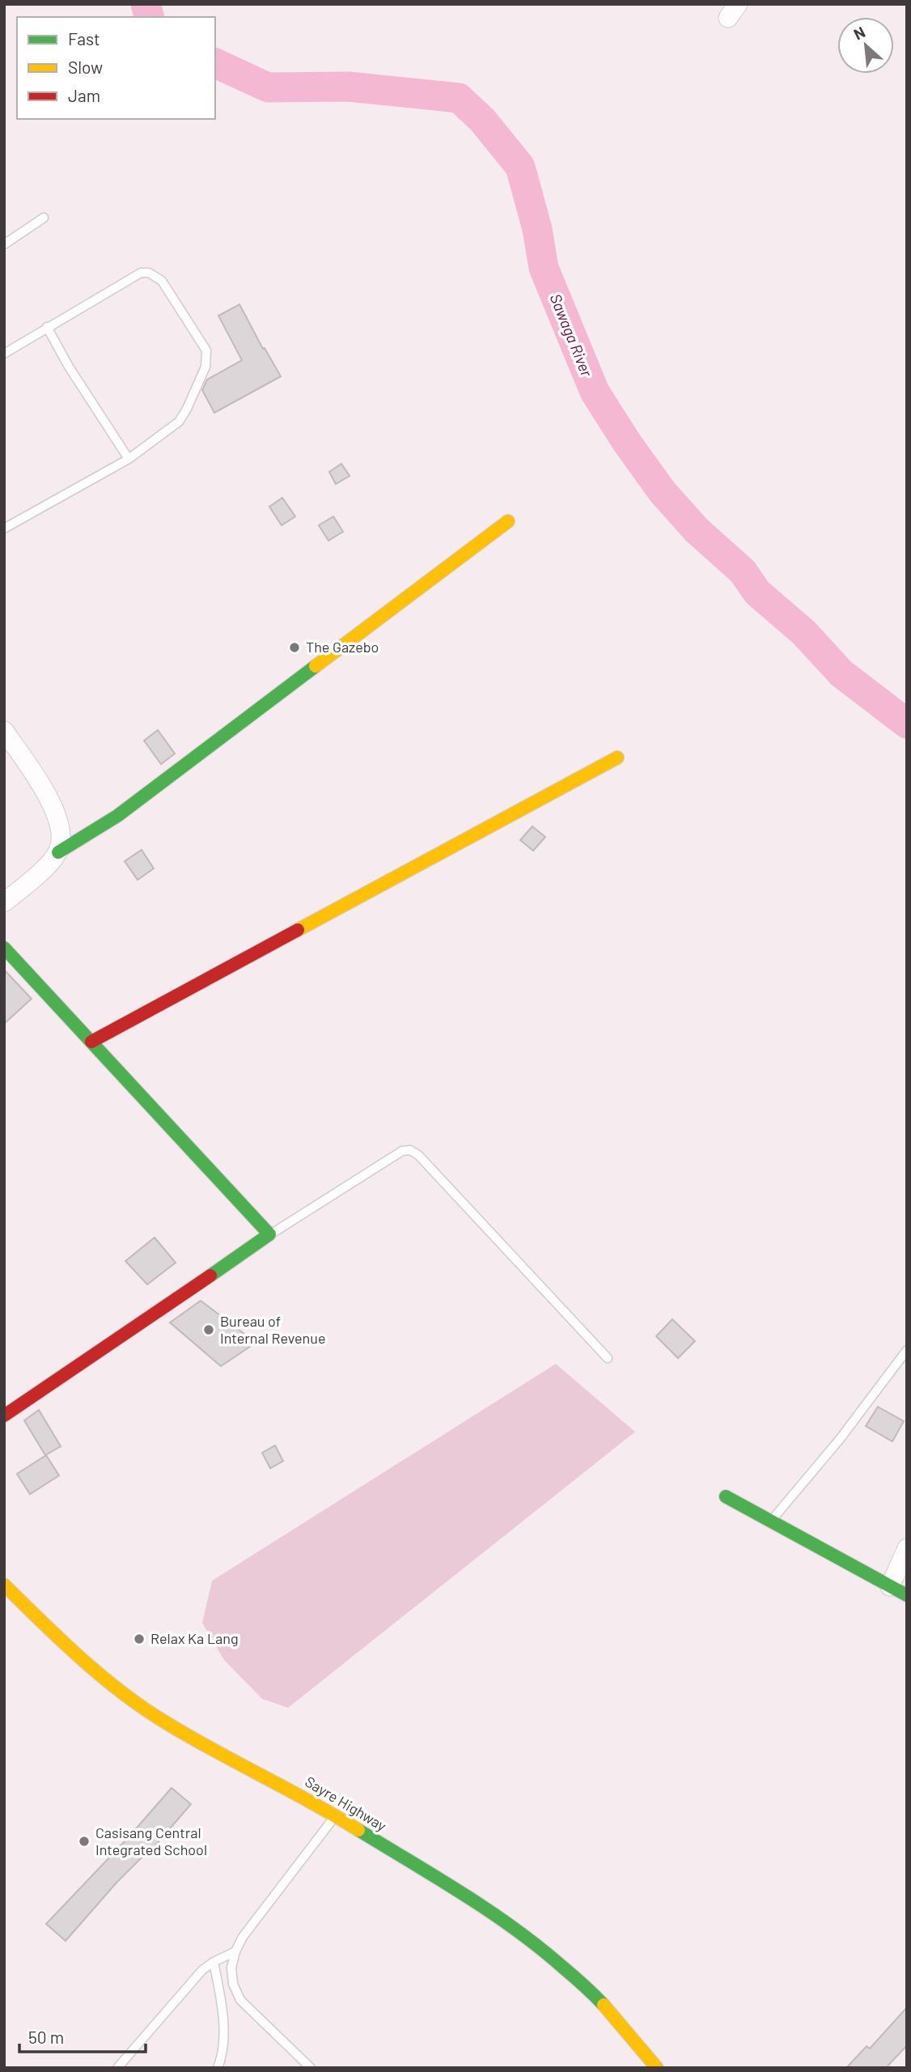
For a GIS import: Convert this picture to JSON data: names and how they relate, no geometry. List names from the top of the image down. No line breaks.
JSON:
{"streets":{"main road":["Sayre Highway"]},"water":["Sawaga River"],"places":["The Gazebo","Bureau of Internal Revenue","Relax Ka Lang","Casisang Central Integrated School"],"legend":["Fast","Slow","Jam"],"scale_bar":"50 m","north":"top left"}
